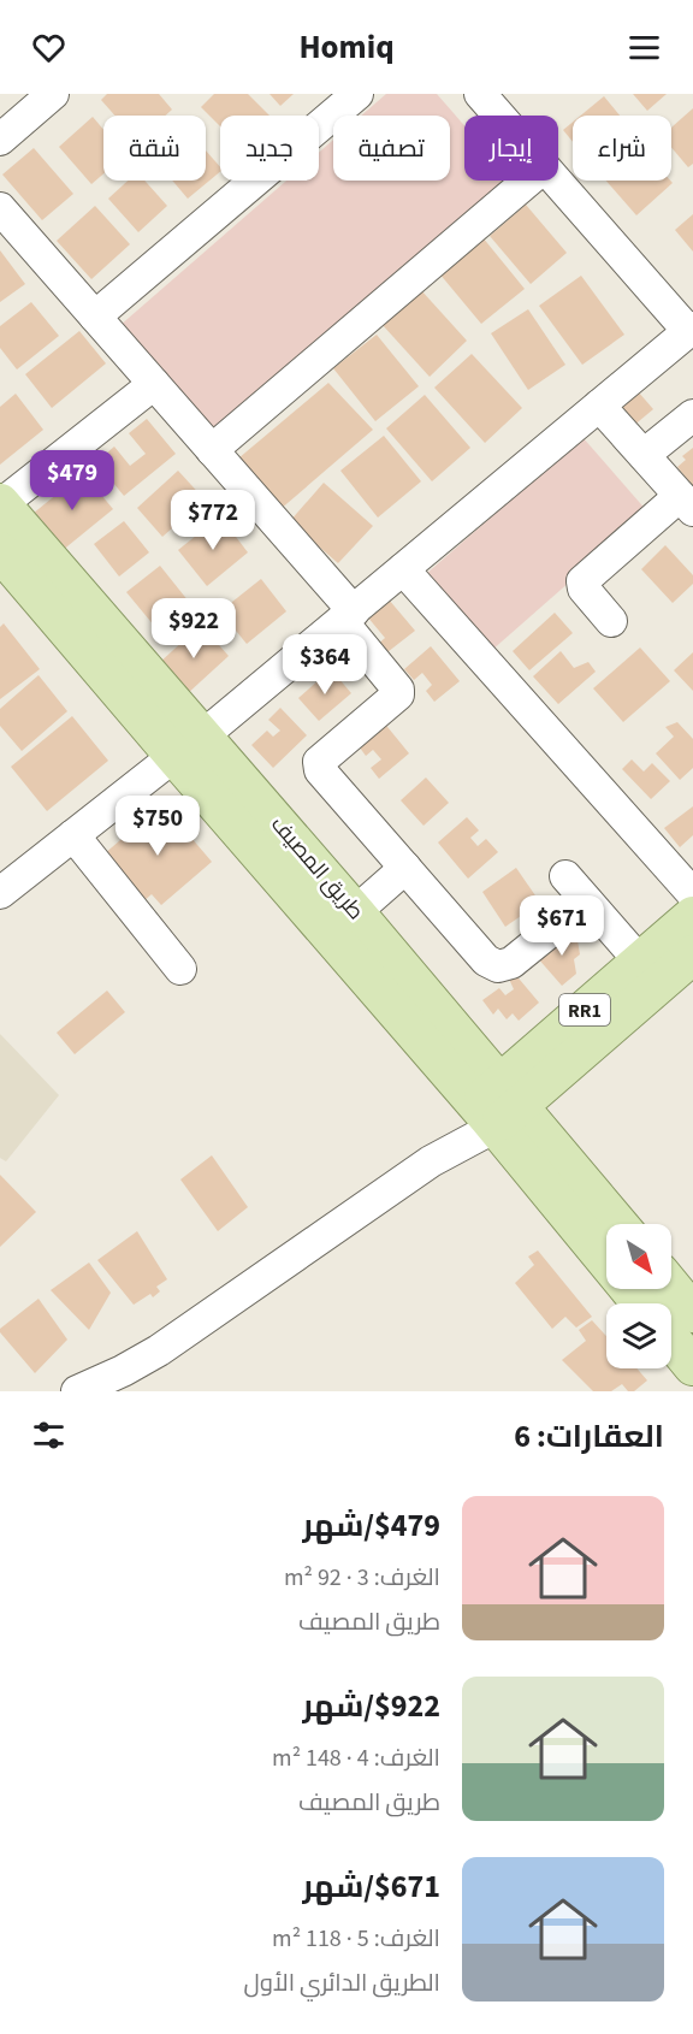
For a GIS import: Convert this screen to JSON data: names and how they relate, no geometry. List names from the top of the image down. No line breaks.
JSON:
{"streets":{"main road":["طريق المصيف","RR1"]},"crossings":[["طريق المصيف","RR1"]],"north":"bottom right","page":{"header":"Homiq","chip":["شراء","إيجار","تصفية","جديد","شقة"],"price":["$479","$772","$922","$364","$750","$671"],"heading":"العقارات: 6","list":[{"name":"$479/شهر","note":"الغرف: 3 · 92 m² · طريق المصيف"},{"name":"$922/شهر","note":"الغرف: 4 · 148 m² · طريق المصيف"},{"name":"$671/شهر","note":"الغرف: 5 · 118 m² · الطريق الدائري الأول"}]}}
